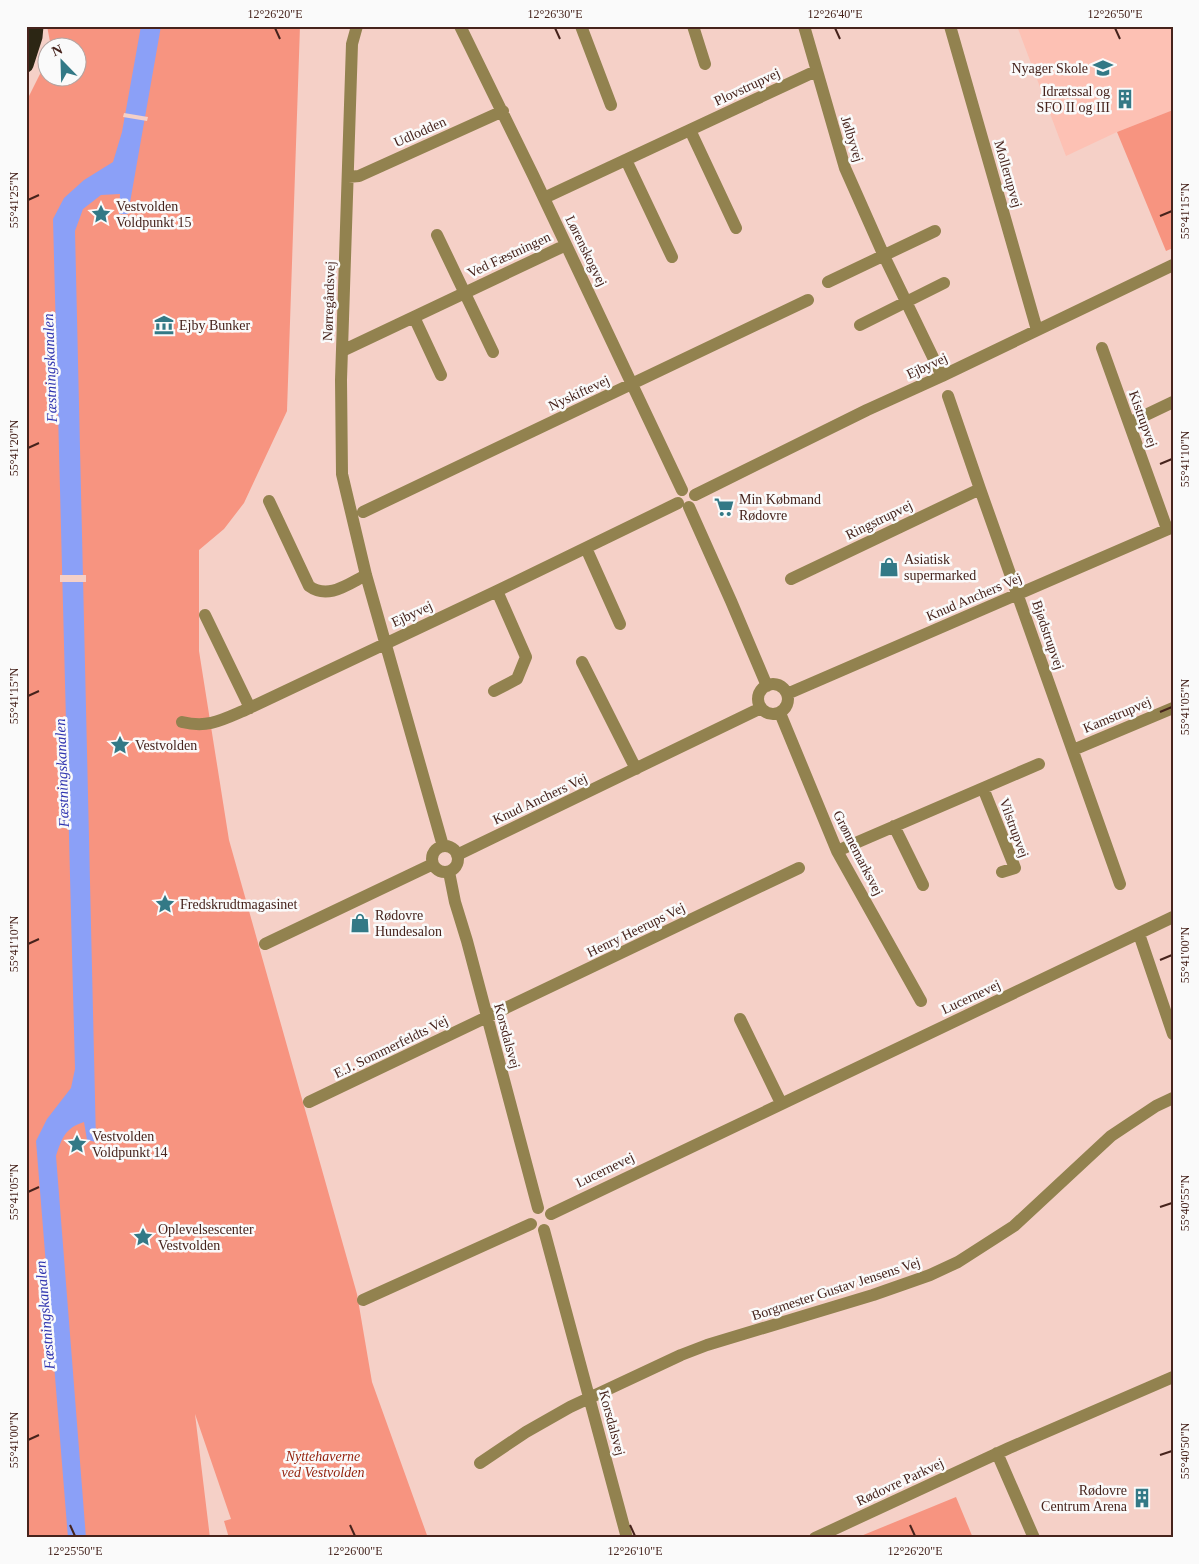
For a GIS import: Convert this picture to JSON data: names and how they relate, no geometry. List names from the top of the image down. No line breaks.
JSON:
{"streets":{"street":["Plovstrupvej","Udlodden","Jølbyvej","Mollerupvej","Lørenskogvej","Ved Fæstningen","Nørregårdsvej","Ejbyvej","Nyskiftevej","Kistrupvej","Ringstrupvej","Knud Anchers Vej","Bjødstrupvej","Kamstrupvej","Vilstrupvej","Grønnemarksvej","Henry Heerups Vej","Lucernevej","Korsdalsvej","E.J. Sommerfeldts Vej","Borgmester Gustav Jensens Vej","Rødovre Parkvej"]},"crossings":[["Plovstrupvej","Jølbyvej"],["Plovstrupvej","Lørenskogvej"],["Udlodden","Lørenskogvej"],["Udlodden","Nørregårdsvej"],["Jølbyvej","Ejbyvej"],["Mollerupvej","Ejbyvej"],["Lørenskogvej","Ved Fæstningen"],["Lørenskogvej","Ejbyvej"],["Lørenskogvej","Nyskiftevej"],["Ved Fæstningen","Nørregårdsvej"],["Nørregårdsvej","Ejbyvej"],["Kistrupvej","Knud Anchers Vej"],["Ringstrupvej","Bjødstrupvej"],["Knud Anchers Vej","Bjødstrupvej"],["Knud Anchers Vej","Grønnemarksvej"],["Knud Anchers Vej","Korsdalsvej"],["Bjødstrupvej","Kamstrupvej"],["Vilstrupvej","Grønnemarksvej"],["Henry Heerups Vej","Korsdalsvej"],["Henry Heerups Vej","E.J. Sommerfeldts Vej"],["Lucernevej","Korsdalsvej"],["Korsdalsvej","E.J. Sommerfeldts Vej"],["Korsdalsvej","Borgmester Gustav Jensens Vej"]],"water":["Fæstningskanalen"],"parks":["Nyttehaverne ved Vestvolden"],"places":{"school or university":["Nyager Skole"],"building":["Idrætssal og SFO II og III","Rødovre Centrum Arena"],"place":["Vestvolden Voldpunkt 15","Vestvolden","Fredskrudtmagasinet","Vestvolden Voldpunkt 14","Oplevelsescenter Vestvolden"],"museum":["Ejby Bunker"],"supermarket":["Min Købmand Rødovre"],"shop":["Asiatisk supermarked","Rødovre Hundesalon"]},"north":"top left","coordinates":["12°26'20\"E","12°26'30\"E","12°26'40\"E","12°26'50\"E","55°41'25\"N","55°41'15\"N","55°41'20\"N","55°41'10\"N","55°41'05\"N","55°41'00\"N","55°40'55\"N","55°40'50\"N","12°25'50\"E","12°26'00\"E","12°26'10\"E"]}
